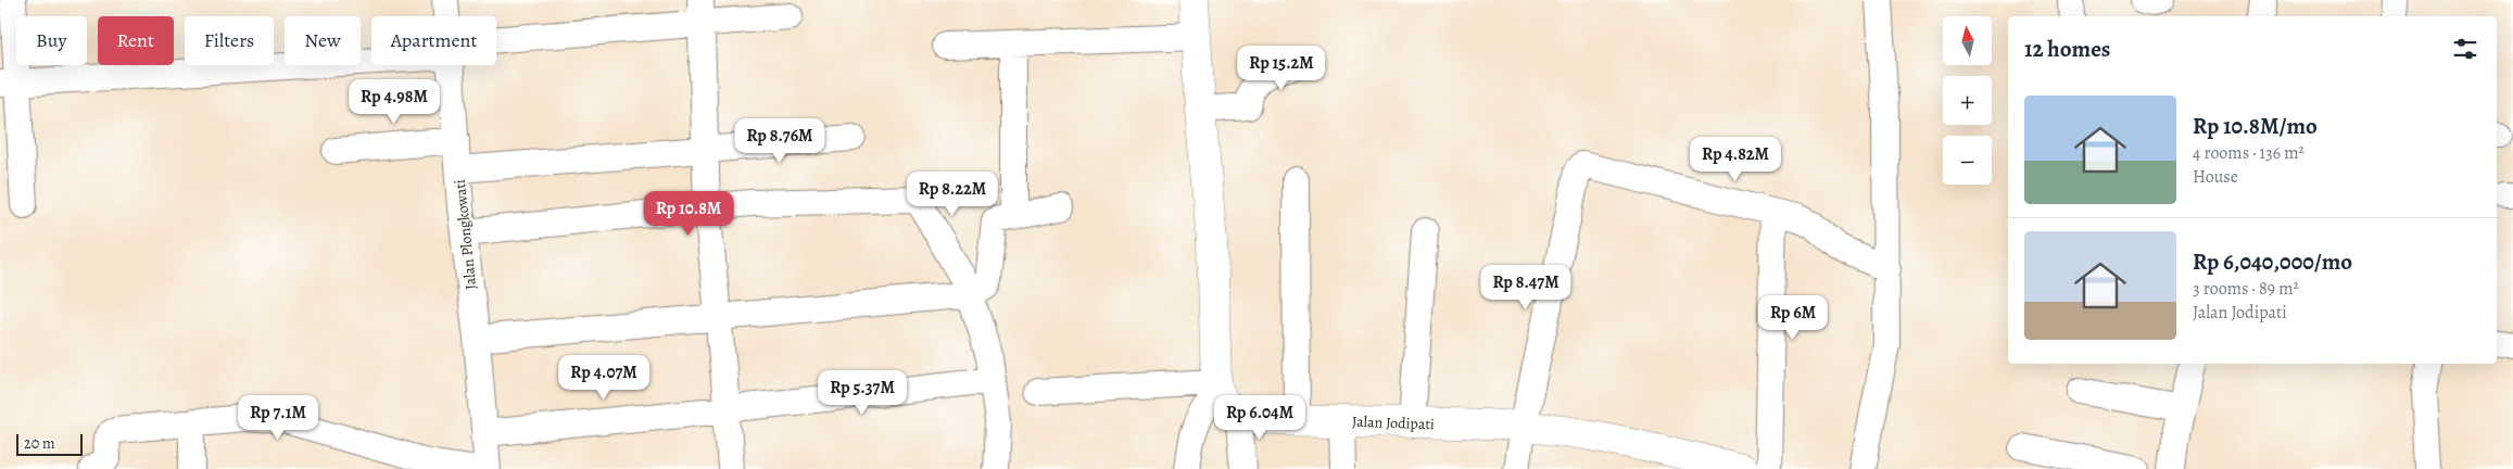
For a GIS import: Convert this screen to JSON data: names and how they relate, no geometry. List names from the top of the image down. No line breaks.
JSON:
{"streets":{"street":["Jalan Plongkowati","Jalan Jodipati"]},"scale_bar":"20 m","north":"top","page":{"map_buttons":["+","−"],"chip":["Buy","Rent","Filters","New","Apartment"],"heading":"12 homes","price":["Rp 15.2M","Rp 4.98M","Rp 8.76M","Rp 4.82M","Rp 8.22M","Rp 10.8M","Rp 8.47M","Rp 6M","Rp 4.07M","Rp 5.37M","Rp 7.1M","Rp 6.04M"],"list":[{"name":"Rp 10.8M/mo","note":"4 rooms · 136 m² · House"},{"name":"Rp 6,040,000/mo","note":"3 rooms · 89 m² · Jalan Jodipati"}],"scale":"20 m"}}
